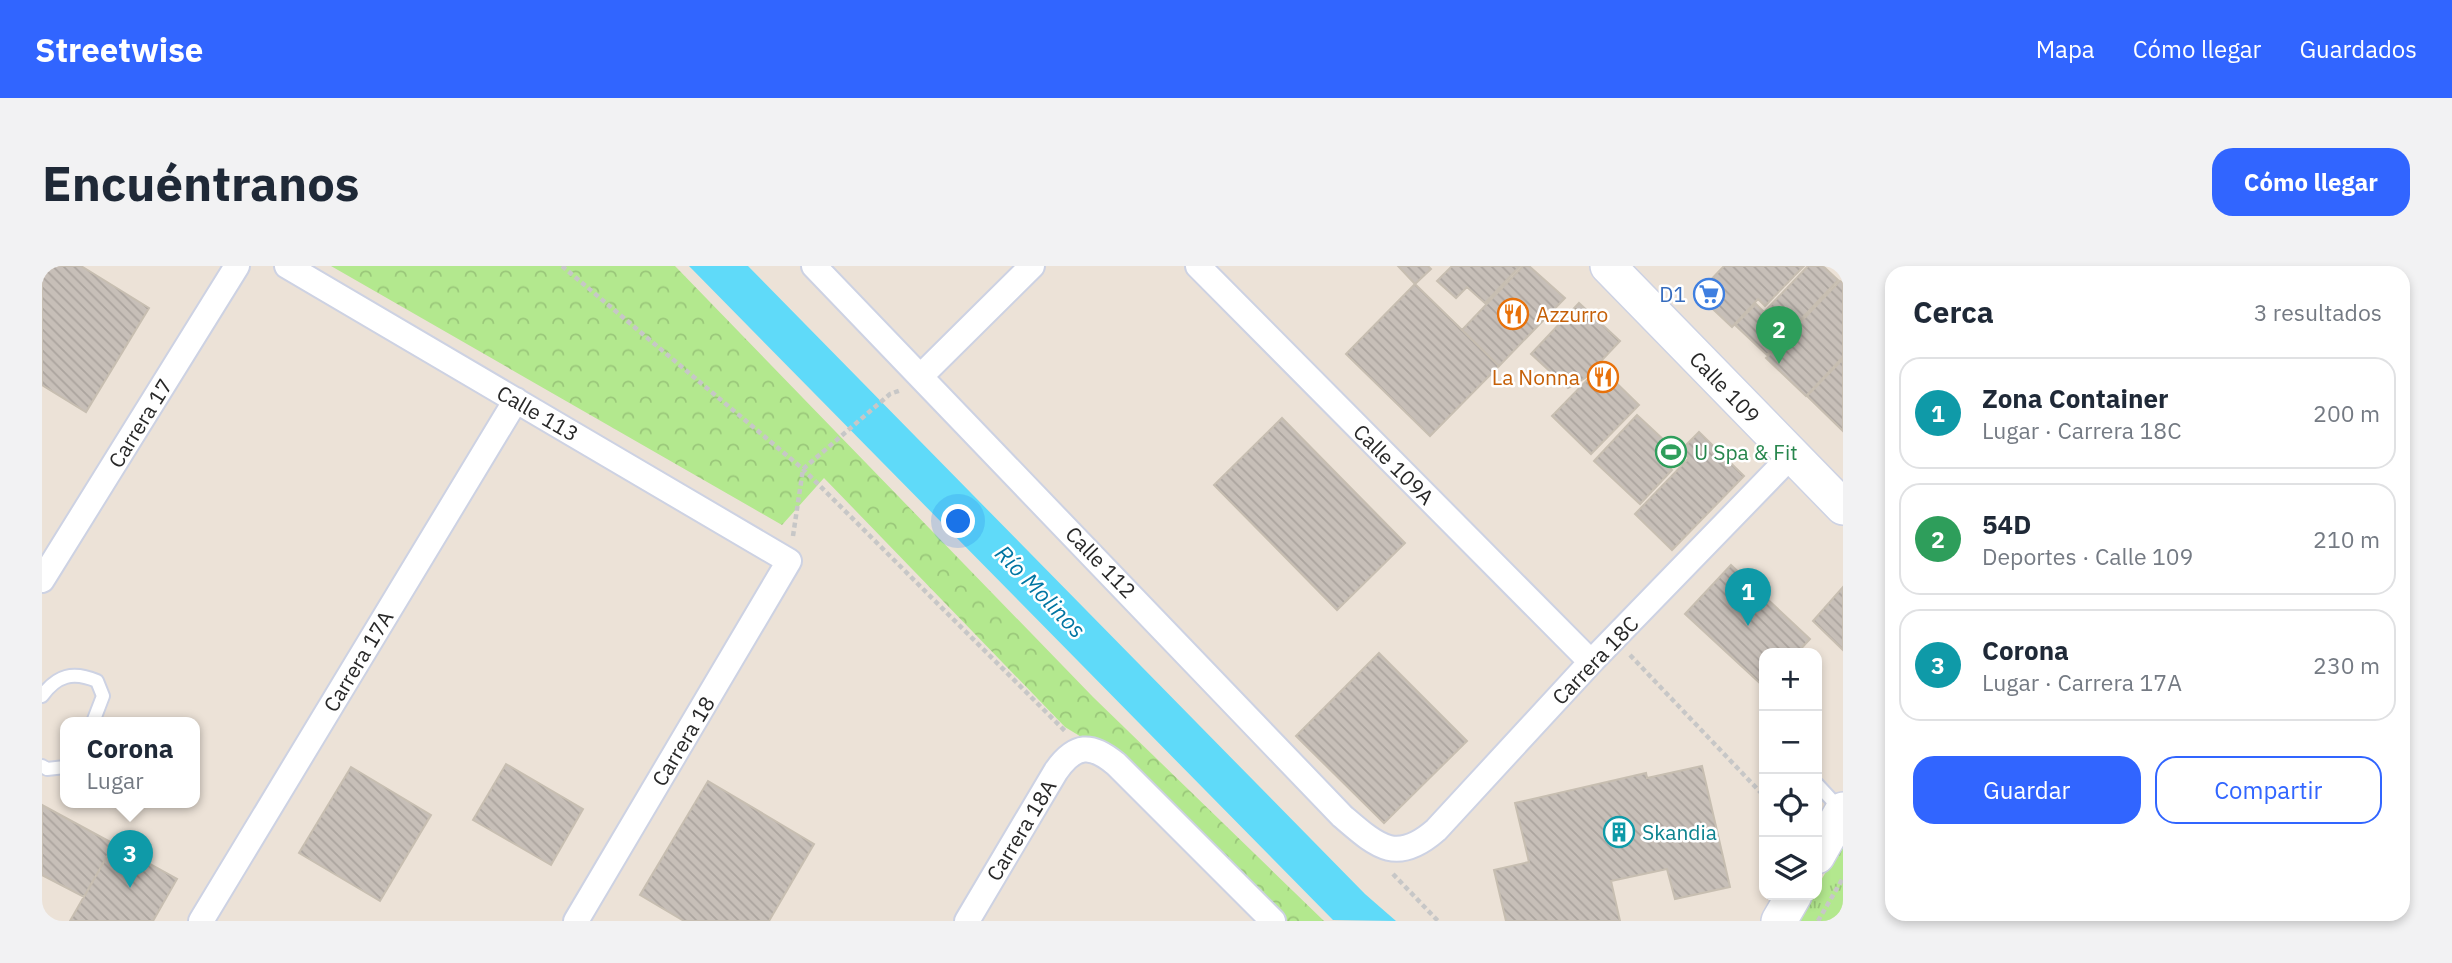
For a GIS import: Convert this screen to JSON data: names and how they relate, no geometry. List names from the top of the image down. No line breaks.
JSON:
{"streets":{"street":["Calle 109","Calle 113","Carrera 17","Calle 109A","Calle 112","Carrera 18C","Carrera 17A","Carrera 18","Carrera 18A"]},"crossings":[["Calle 109","Carrera 18C"],["Calle 113","Carrera 17A"],["Calle 113","Carrera 18"],["Calle 109A","Carrera 18C"],["Calle 112","Carrera 18C"]],"water":["Río Molinos"],"places":{"supermarket":["D1"],"restaurant":["Azzurro","La Nonna"],"sports":["U Spa & Fit"],"building":["Skandia"]},"page":{"header":"Streetwise","nav":["Mapa","Cómo llegar","Guardados"],"buttons":["Cómo llegar",["Guardar","Compartir"]],"title":"Encuéntranos","heading":["Cerca","3 resultados"],"pins":["2","1","3"],"list":[{"mark":"1","name":"Zona Container","note":"Lugar · Carrera 18C","value":"200 m"},{"mark":"2","name":"54D","note":"Deportes · Calle 109","value":"210 m"},{"mark":"3","name":"Corona","note":"Lugar · Carrera 17A","value":"230 m"}],"map_buttons":["+","−"],"popup":["Corona","Lugar"]}}
